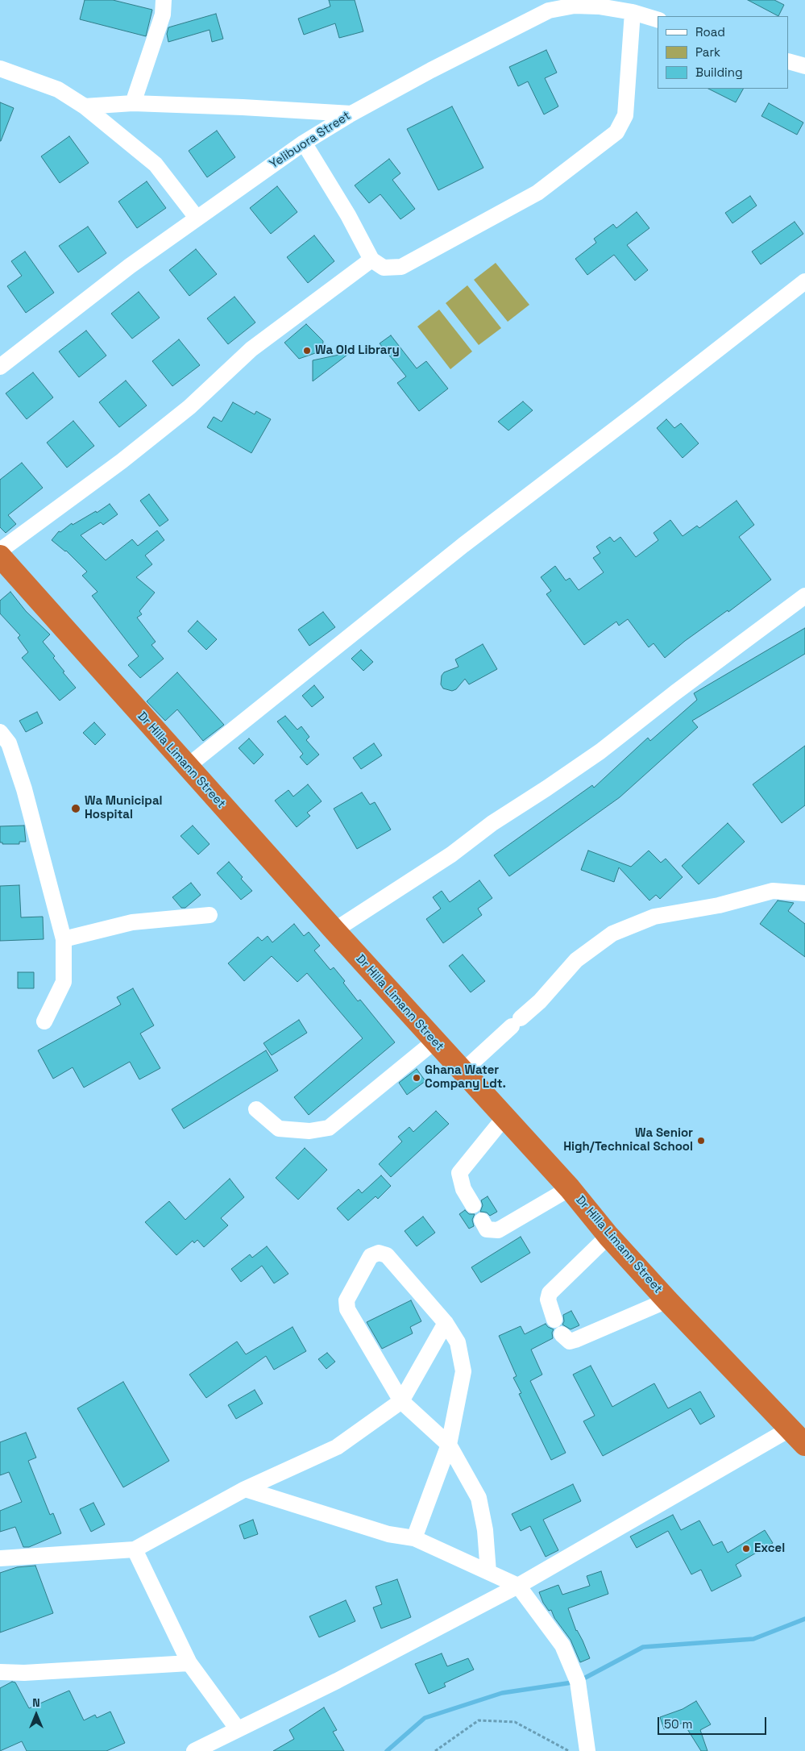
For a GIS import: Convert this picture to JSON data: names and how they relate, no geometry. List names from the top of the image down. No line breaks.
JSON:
{"streets":{"highway":["Dr Hilla Limann Street"],"street":["Yelibuora Street"]},"places":["Wa Old Library","Wa Municipal Hospital","Ghana Water Company Ldt.","Wa Senior High/Technical School","Excel"],"legend":["Road","Park","Building"],"scale_bar":"50 m","north":"top"}
